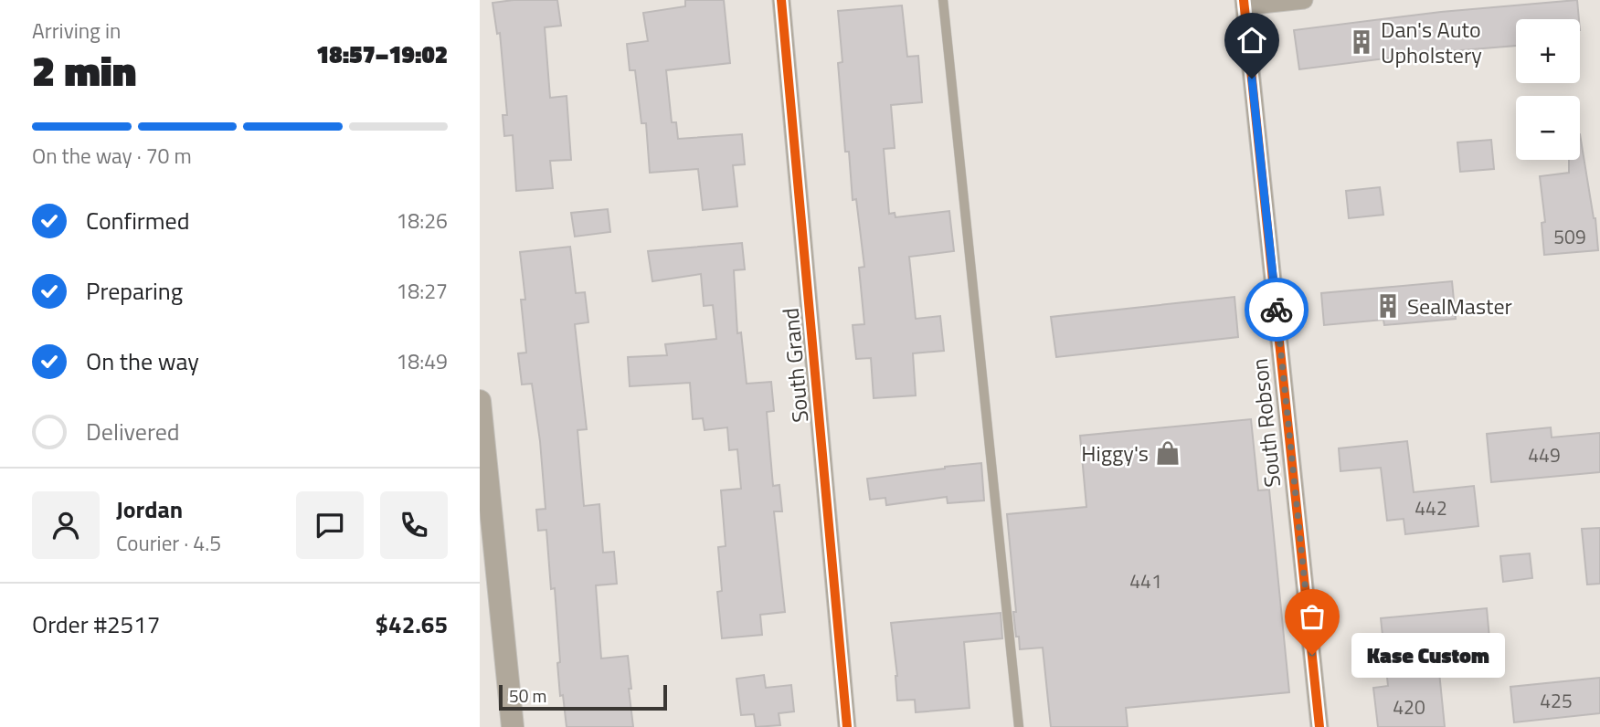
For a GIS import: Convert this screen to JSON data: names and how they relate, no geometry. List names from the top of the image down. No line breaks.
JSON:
{"streets":{"street":["South Grand","South Robson"]},"places":{"building":["Dan's Auto Upholstery","SealMaster"],"shop":["Higgy's"],"other":["Kase Custom"]},"house_numbers":["509","449","442","441","425","420"],"scale_bar":"50 m","page":{"heading":["2 min","Arriving in","18:57–19:02"],"panel":["Jordan","Courier · 4.5","Order #2517","$42.65"],"map_buttons":["+","−"],"bar":"On the way · 70 m","list":[["Confirmed","18:26"],["Preparing","18:27"],["On the way","18:49"],"Delivered"],"bubble":"Kase Custom","scale":"50 m"}}
